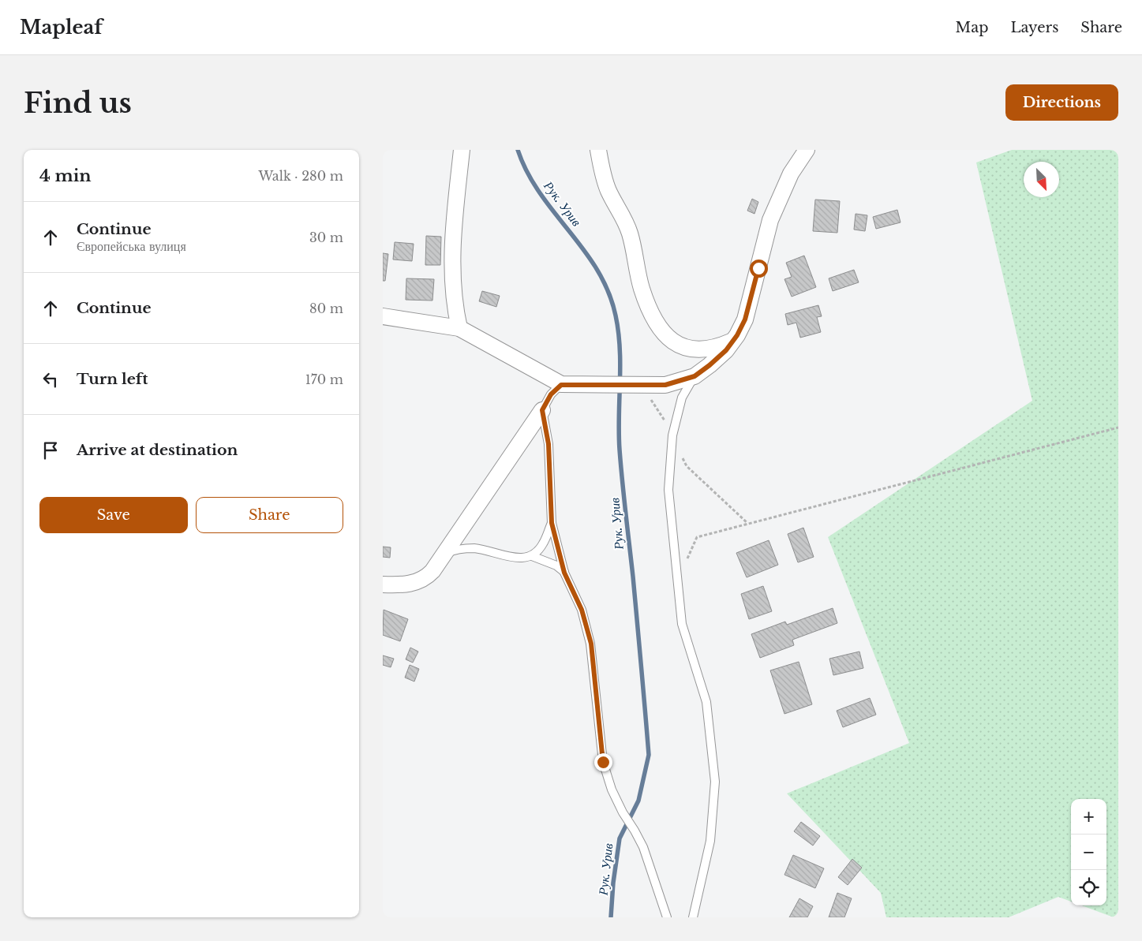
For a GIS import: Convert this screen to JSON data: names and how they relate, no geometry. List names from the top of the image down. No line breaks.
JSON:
{"water":["Рук. Урив"],"north":"bottom right","page":{"header":"Mapleaf","nav":["Map","Layers","Share"],"buttons":["Directions",["Save","Share"]],"title":"Find us","heading":["4 min","Walk · 280 m"],"list":[["Continue","Європейська вулиця","30 m"],["Continue","80 m"],["Turn left","170 m"],"Arrive at destination"],"map_buttons":["+","−"]}}
